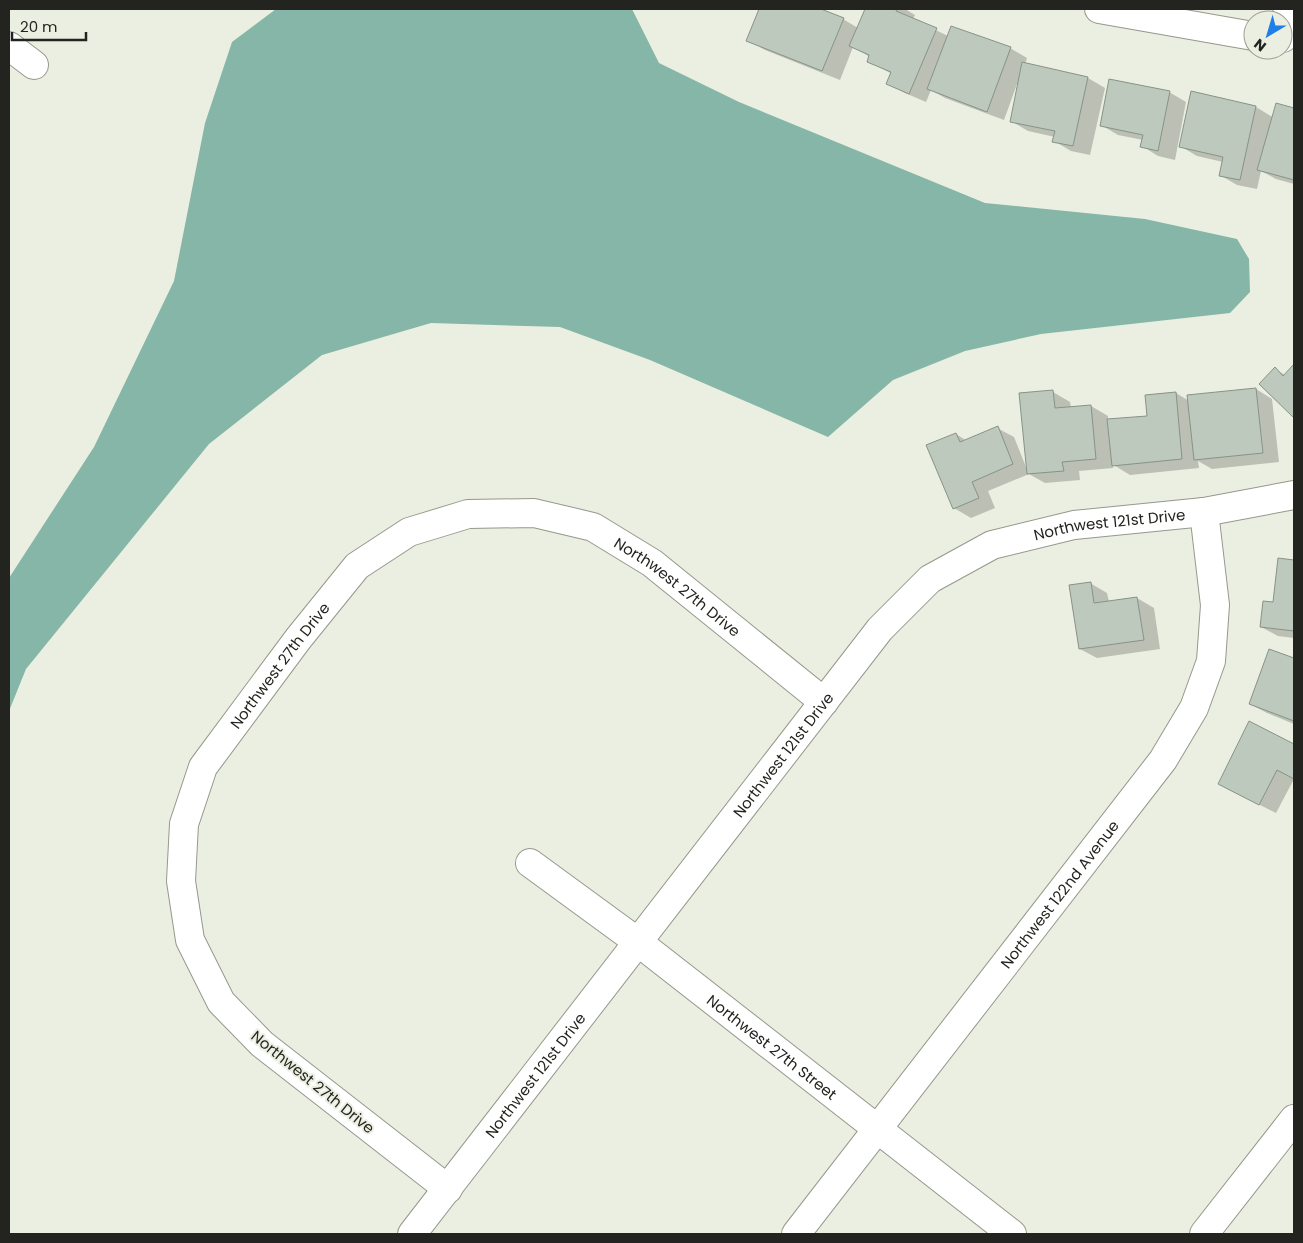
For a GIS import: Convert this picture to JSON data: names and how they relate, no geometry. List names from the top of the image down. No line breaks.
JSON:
{"streets":{"street":["Northwest 121st Drive","Northwest 27th Drive","Northwest 122nd Avenue","Northwest 27th Street"]},"crossings":[["Northwest 121st Drive","Northwest 27th Drive"],["Northwest 121st Drive","Northwest 122nd Avenue"],["Northwest 121st Drive","Northwest 27th Street"],["Northwest 122nd Avenue","Northwest 27th Street"]],"scale_bar":"20 m","north":"bottom left"}
